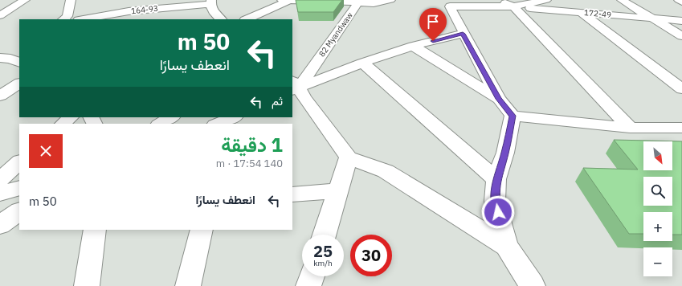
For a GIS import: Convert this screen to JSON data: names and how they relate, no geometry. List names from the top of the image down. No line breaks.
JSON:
{"streets":{"street":["164-93","172-49","82 Myandwaw"]},"north":"bottom right","page":{"turn":["50 m","انعطف يسارًا"],"then":"ثم","heading":["1 دقيقة","140 m · 17:54"],"map_buttons":["+","−"],"list":[{"name":"انعطف يسارًا","value":"50 m"}],"speed":"25 km/h","limit":"30"}}
